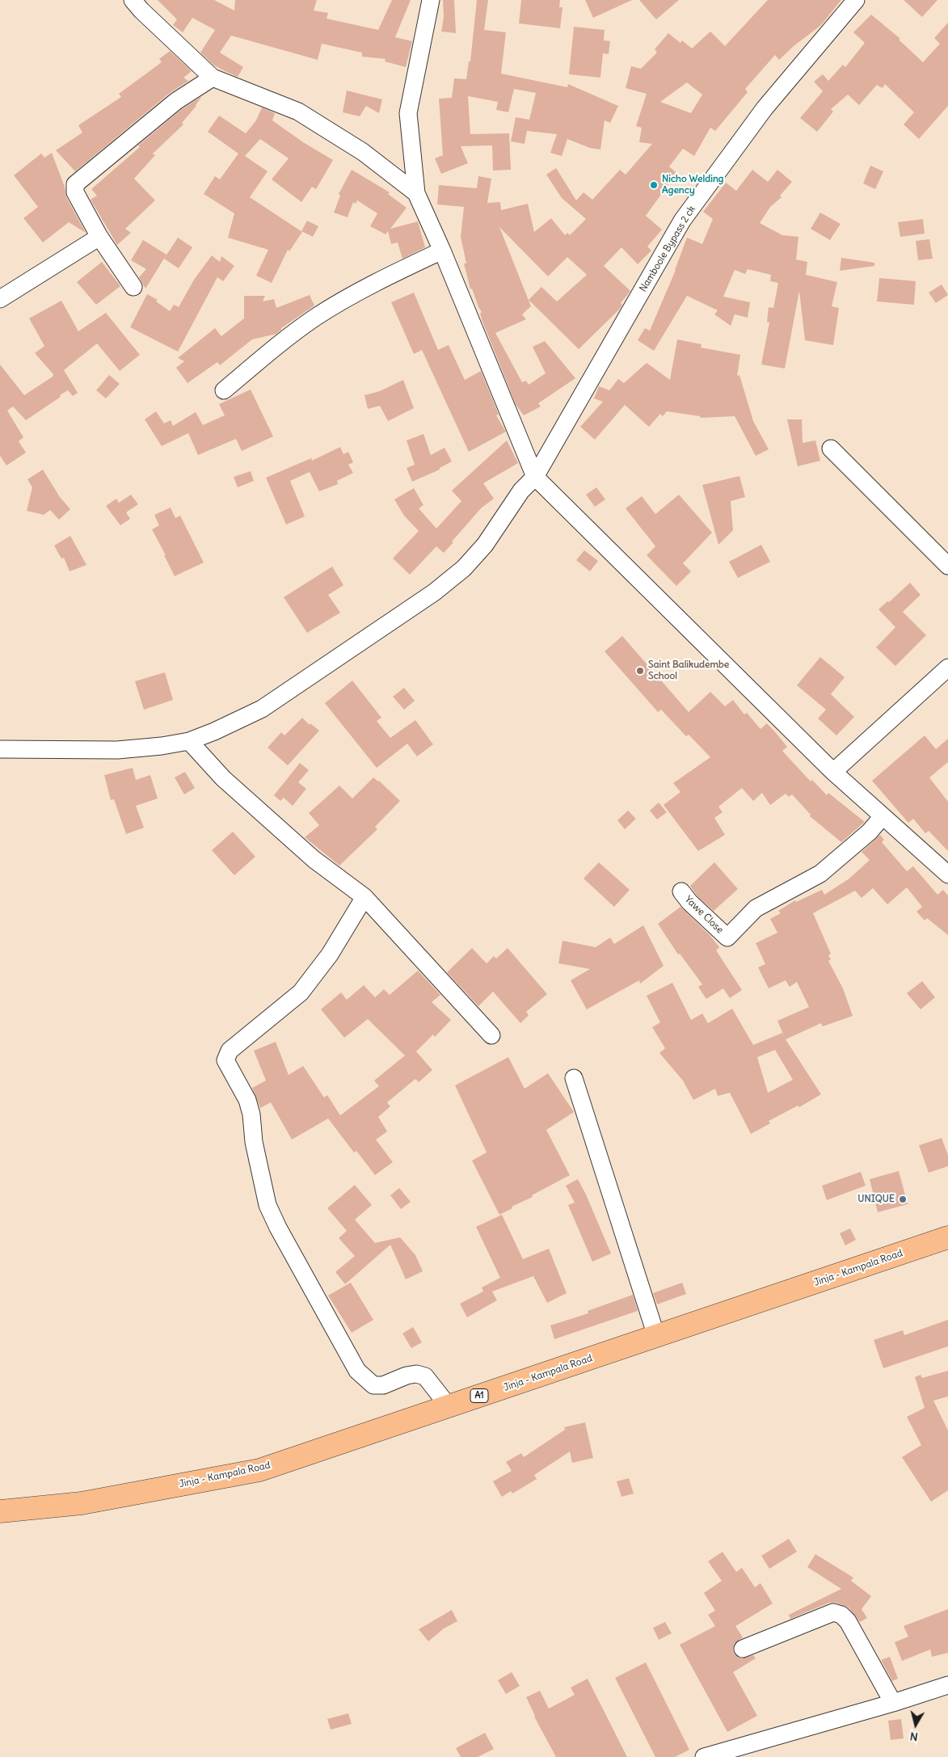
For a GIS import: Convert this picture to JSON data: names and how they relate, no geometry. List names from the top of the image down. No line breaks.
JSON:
{"streets":{"highway":["Jinja - Kampala Road","A1"],"street":["Namboole Bypass 2 ck","Yawe Close"]},"places":["Nicho Welding Agency","Saint Balikudembe School","UNIQUE"],"north":"bottom"}
